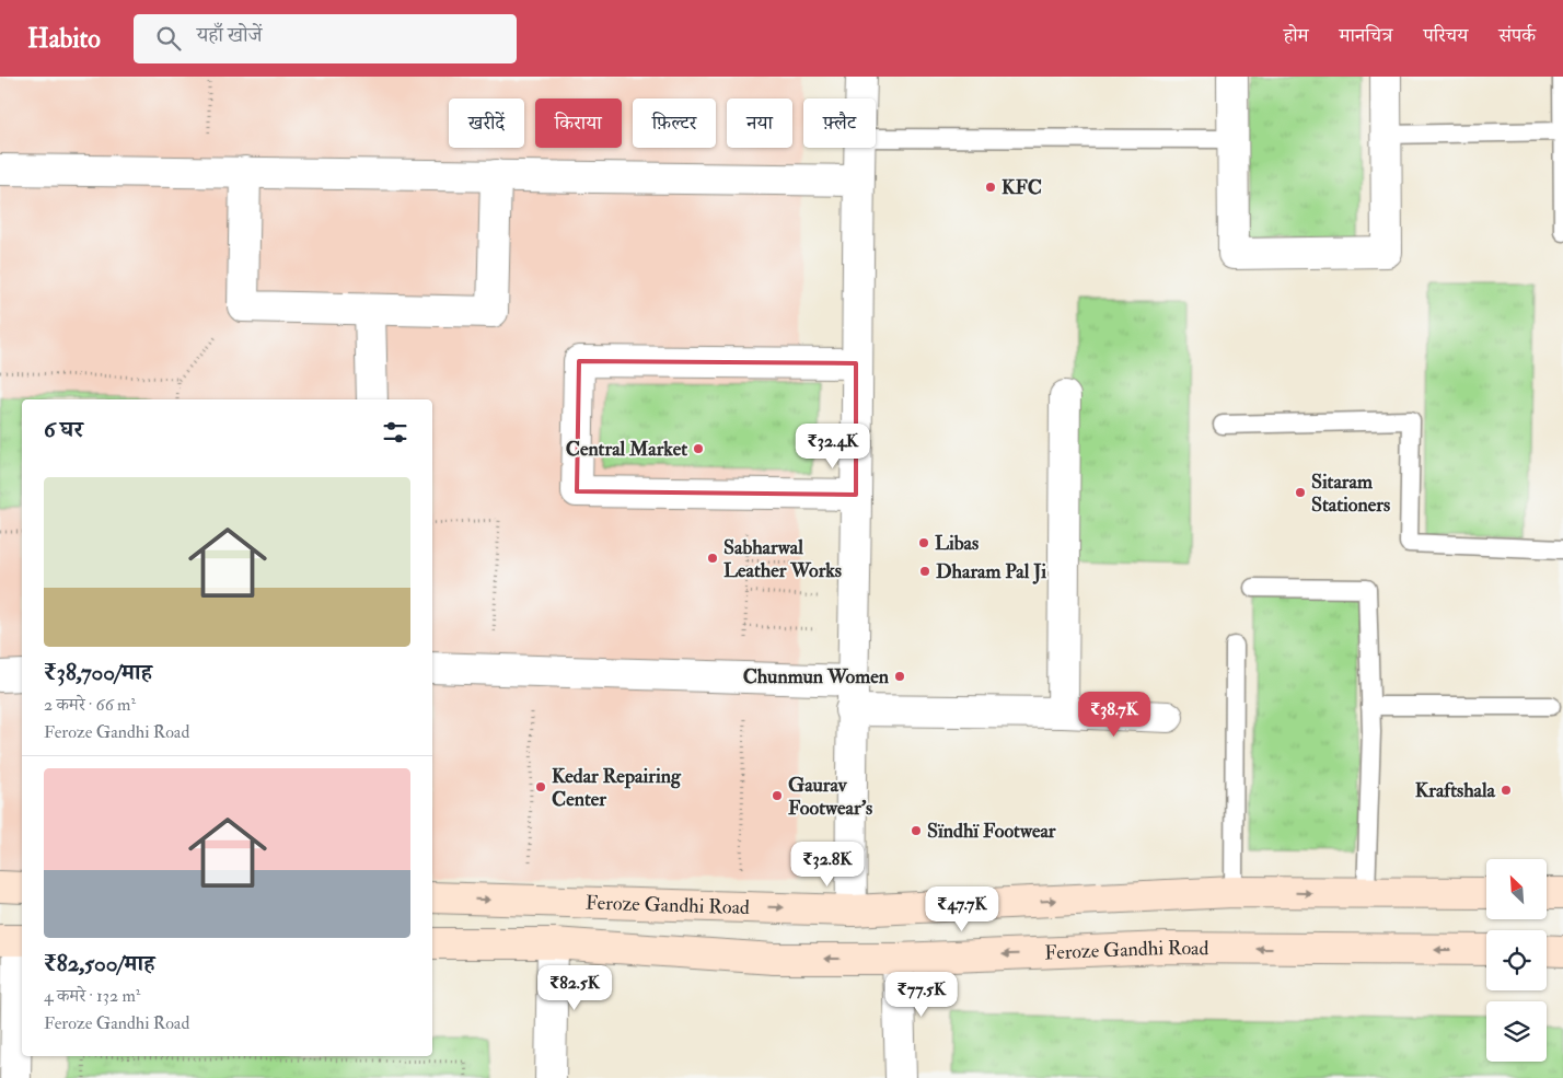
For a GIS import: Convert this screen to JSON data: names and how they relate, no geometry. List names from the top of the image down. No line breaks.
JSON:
{"streets":{"street":["Feroze Gandhi Road"]},"places":["KFC","Central Market","Sitaram Stationers","Libas","Sabharwal Leather Works","Dharam Pal Ji","Chunmun Women","Kedar Repairing Center","Kraftshala","Gaurav Footwear's","Sïndhï Footwear"],"north":"top left","page":{"header":"Habito","search":"यहाँ खोजें","nav":["होम","मानचित्र","परिचय","संपर्क"],"chip":["खरीदें","किराया","फ़िल्टर","नया","फ़्लैट"],"heading":"6 घर","price":["₹32.4K","₹38.7K","₹32.8K","₹47.7K","₹82.5K","₹77.5K"],"list":[{"name":"₹38,700/माह","note":"2 कमरे · 66 m² · Feroze Gandhi Road"},{"name":"₹82,500/माह","note":"4 कमरे · 132 m² · Feroze Gandhi Road"}]}}
